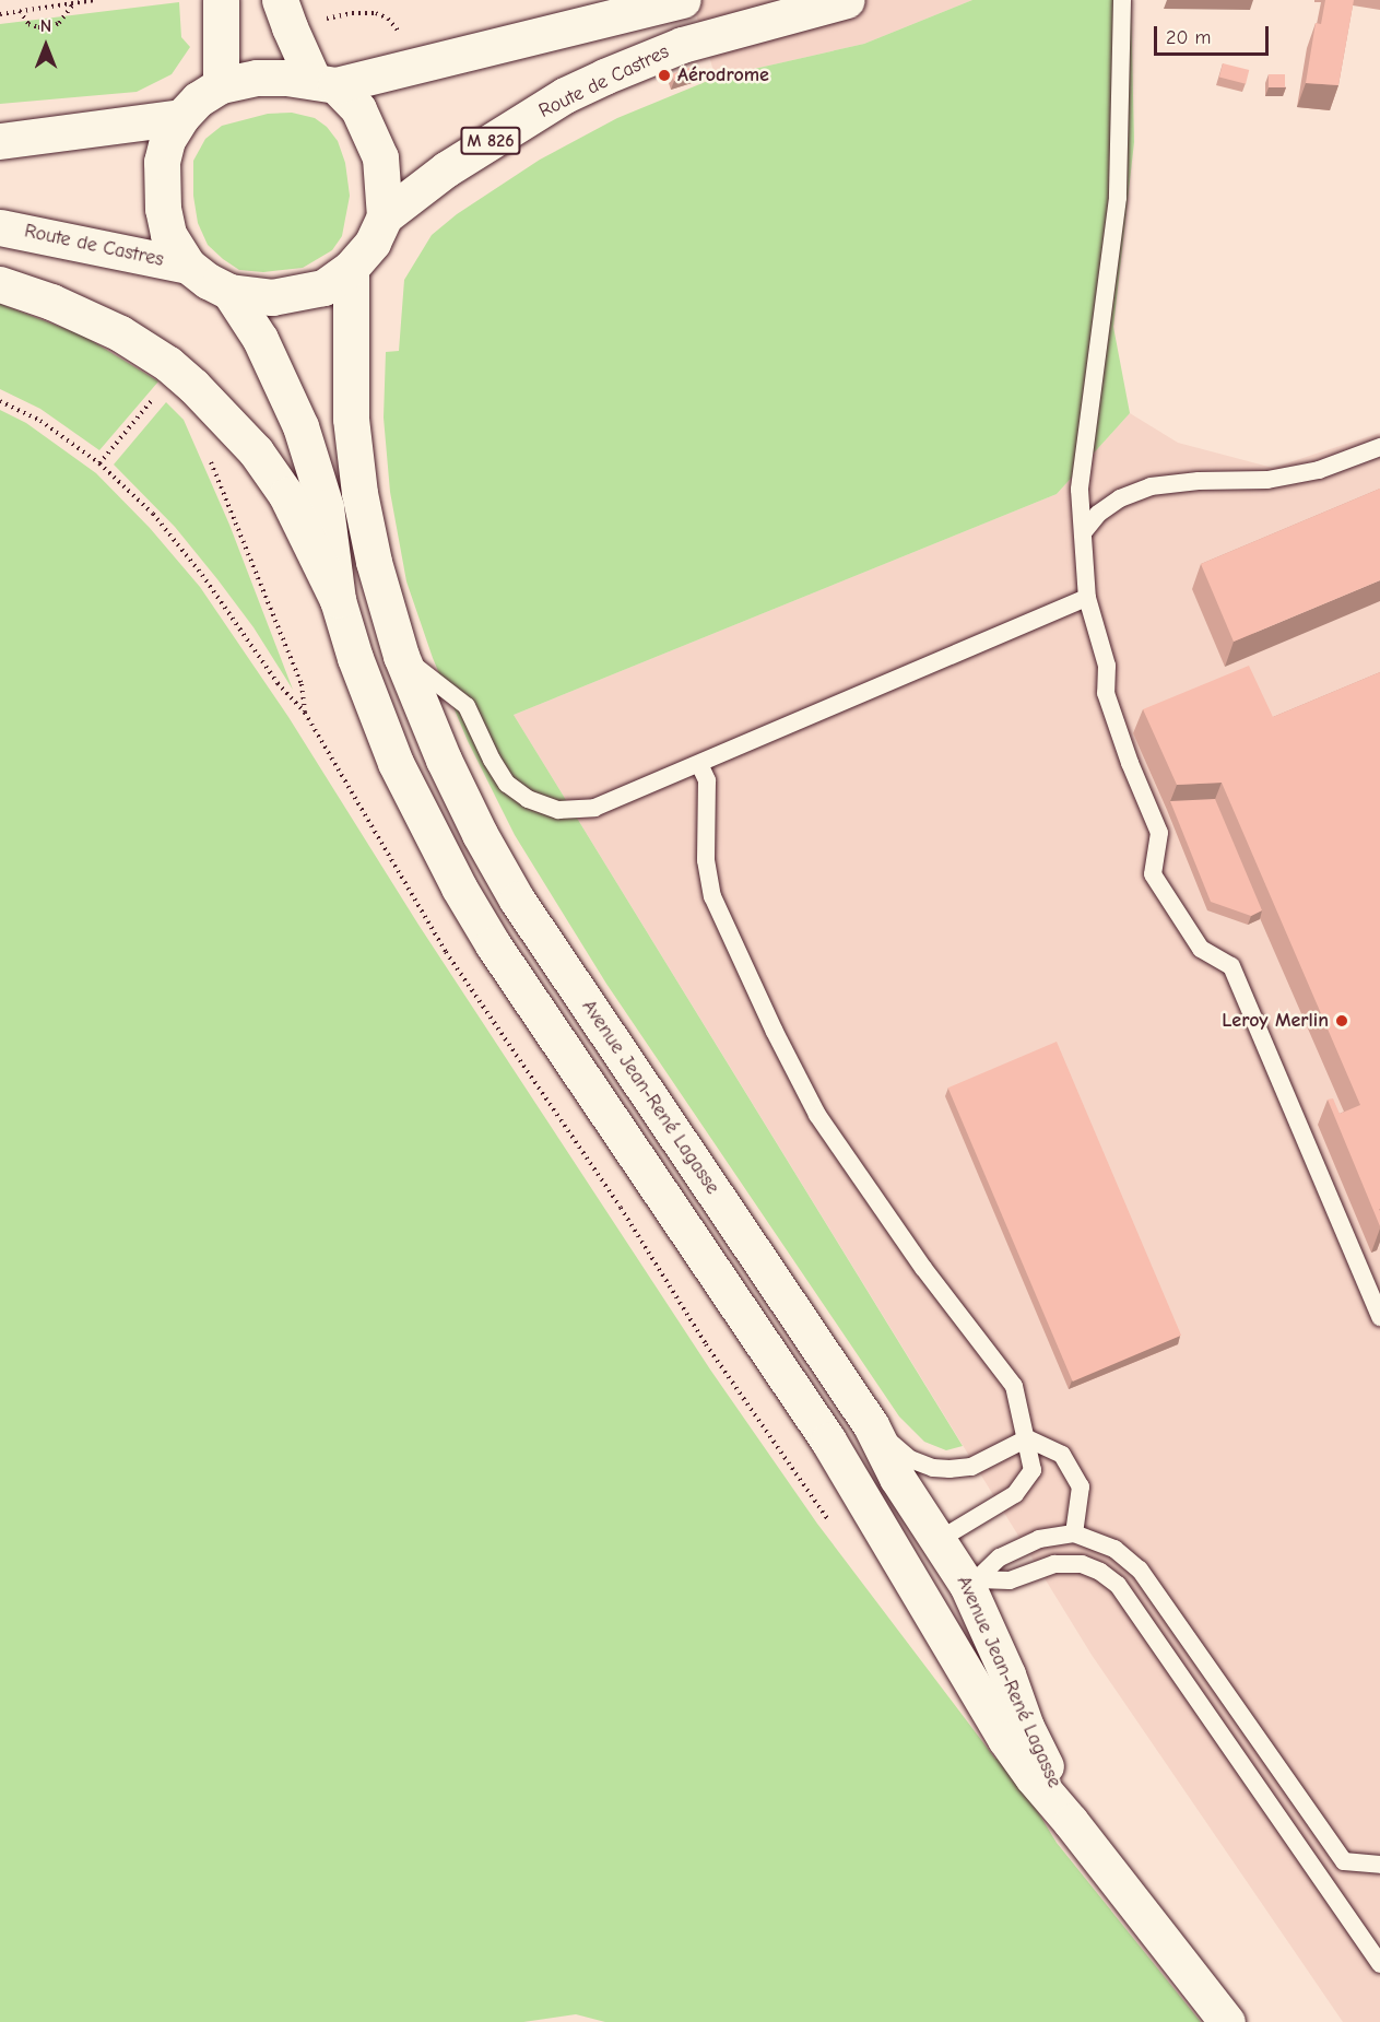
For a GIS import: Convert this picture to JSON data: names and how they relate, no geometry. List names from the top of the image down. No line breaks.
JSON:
{"streets":{"street":["Route de Castres","M 826","Avenue Jean-René Lagasse"]},"crossings":[["Route de Castres","Avenue Jean-René Lagasse"]],"places":["Aérodrome","Leroy Merlin"],"scale_bar":"20 m","north":"top"}
